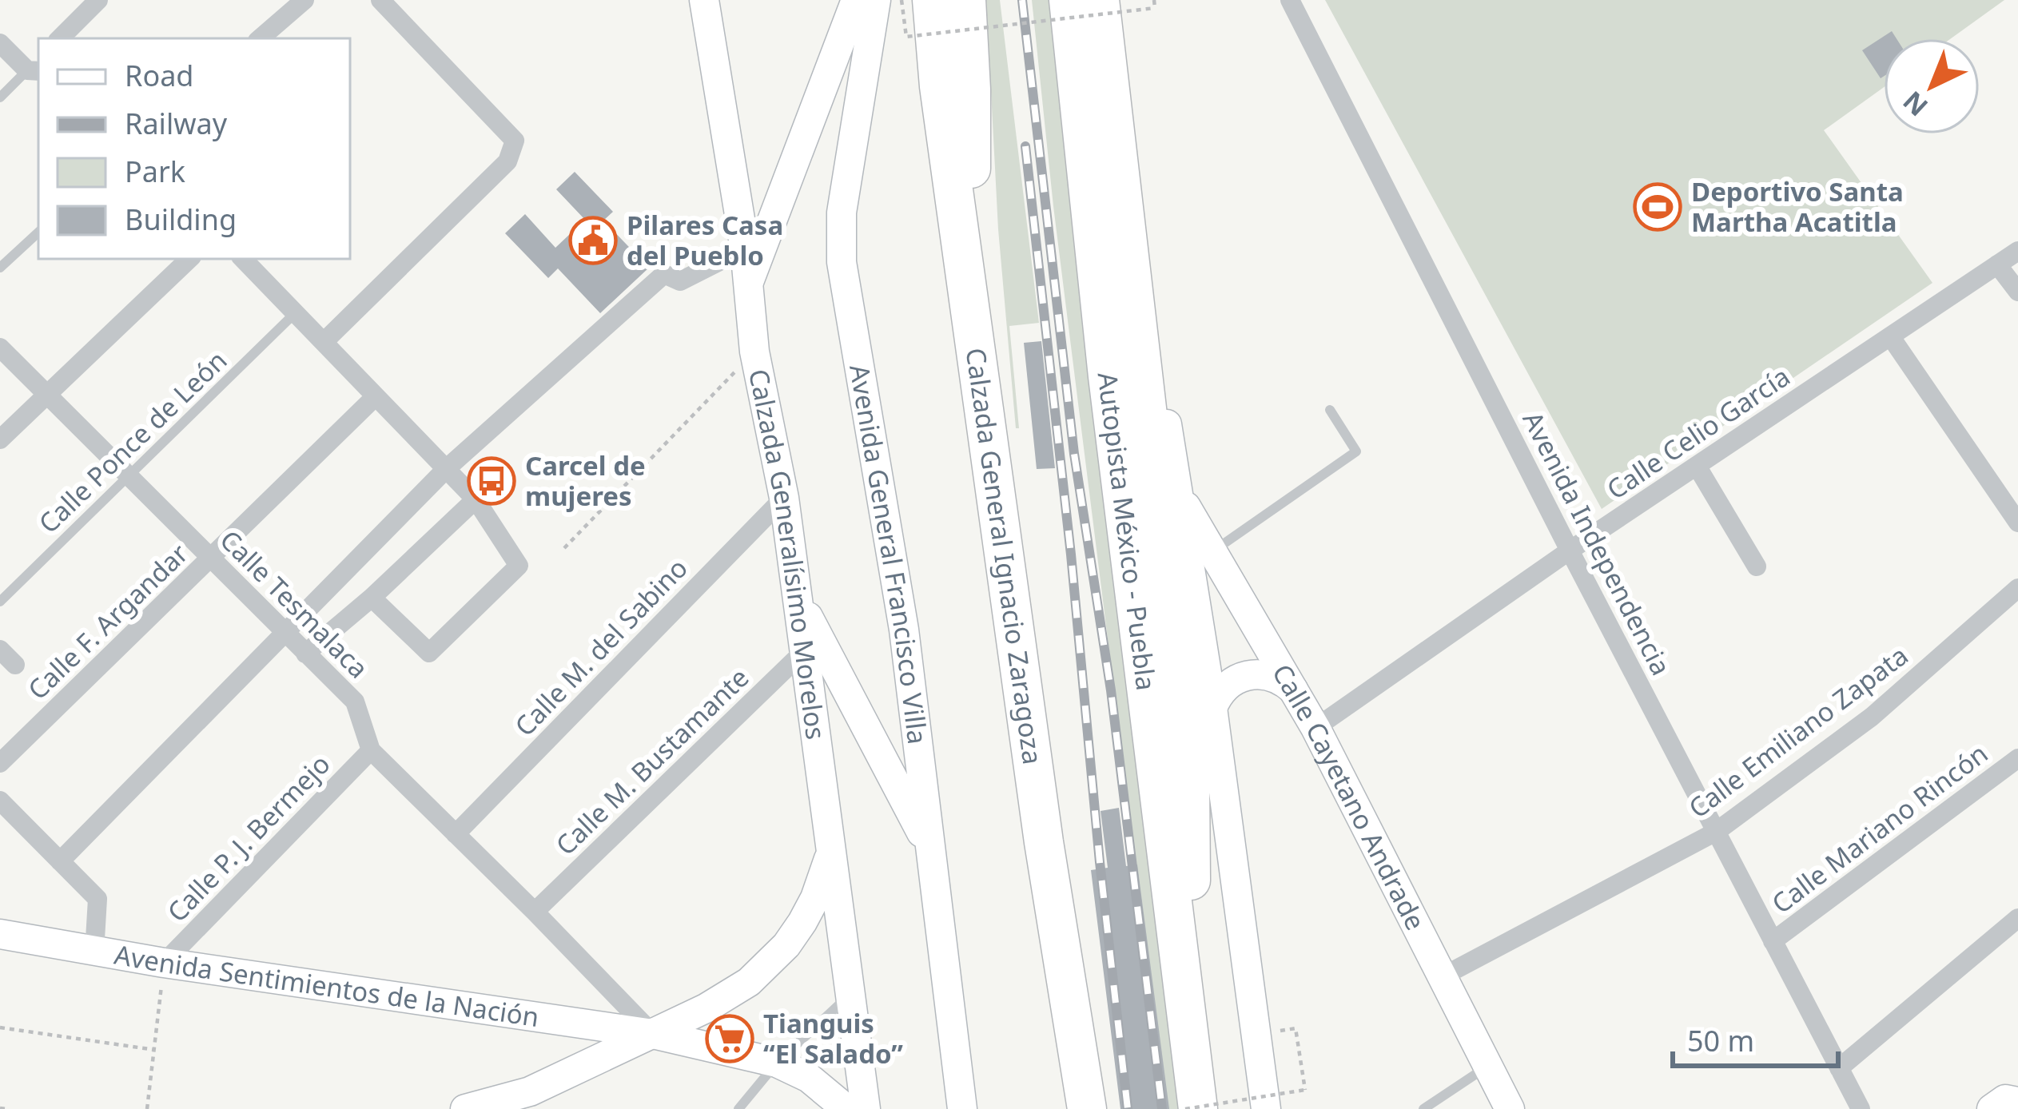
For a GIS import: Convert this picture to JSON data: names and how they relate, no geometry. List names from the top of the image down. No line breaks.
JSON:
{"streets":{"highway":["Autopista México - Puebla","Calzada General Ignacio Zaragoza"],"street":["Calle Celio García","Avenida Independencia","Calzada Generalísimo Morelos","Avenida General Francisco Villa","Calle Tesmalaca","Calle F. Argandar","Calle M. del Sabino","Calle Emiliano Zapata","Calle M. Bustamante","Calle Cayetano Andrade","Calle Mariano Rincón","Calle P. J. Bermejo","Avenida Sentimientos de la Nación"],"lane":["Calle Ponce de León"]},"crossings":[["Calle Celio García","Avenida Independencia"],["Calle Celio García","Calle Cayetano Andrade"],["Calle Ponce de León","Calle Tesmalaca"],["Avenida Independencia","Calle Emiliano Zapata"],["Avenida Independencia","Calle Mariano Rincón"],["Calzada Generalísimo Morelos","Calle M. del Sabino"],["Calzada Generalísimo Morelos","Calle M. Bustamante"],["Calle Tesmalaca","Calle F. Argandar"],["Calle Tesmalaca","Calle M. del Sabino"],["Calle Tesmalaca","Calle M. Bustamante"],["Calle Tesmalaca","Calle P. J. Bermejo"],["Calle Tesmalaca","Avenida Sentimientos de la Nación"],["Calle Emiliano Zapata","Calle Cayetano Andrade"],["Calle P. J. Bermejo","Avenida Sentimientos de la Nación"]],"places":{"sports":["Deportivo Santa Martha Acatitla"],"public building":["Pilares Casa del Pueblo"],"bus stop":["Carcel de mujeres"],"supermarket":["Tianguis “El Salado”"]},"legend":["Road","Railway","Park","Building"],"scale_bar":"50 m","north":"bottom left"}
